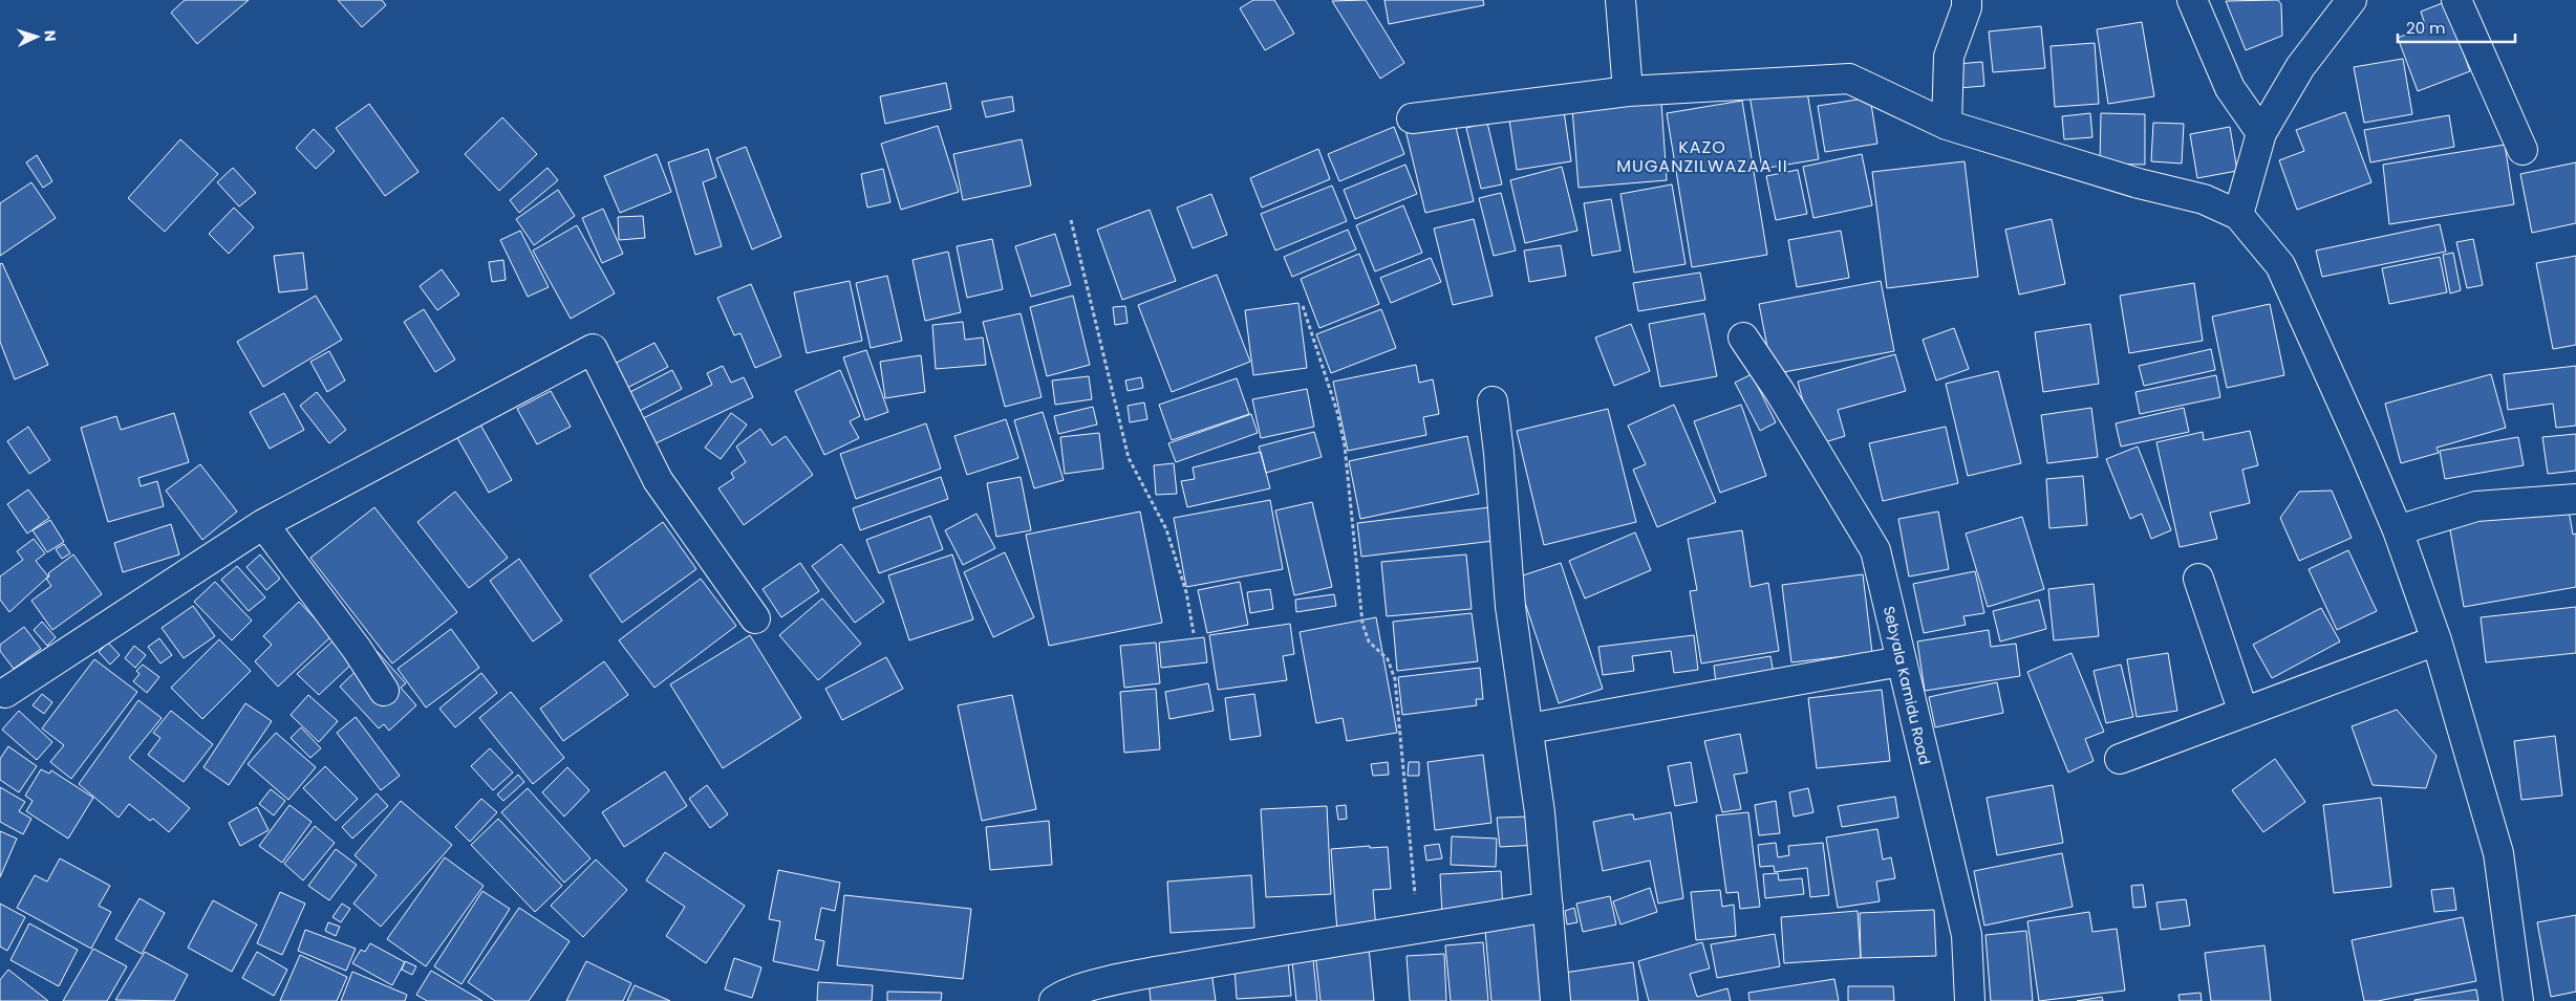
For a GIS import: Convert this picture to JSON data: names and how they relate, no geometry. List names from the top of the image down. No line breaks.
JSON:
{"streets":{"street":["Sebyala Kamidu Road"]},"districts":["KAZO MUGANZILWAZAA II"],"scale_bar":"20 m","north":"right"}
